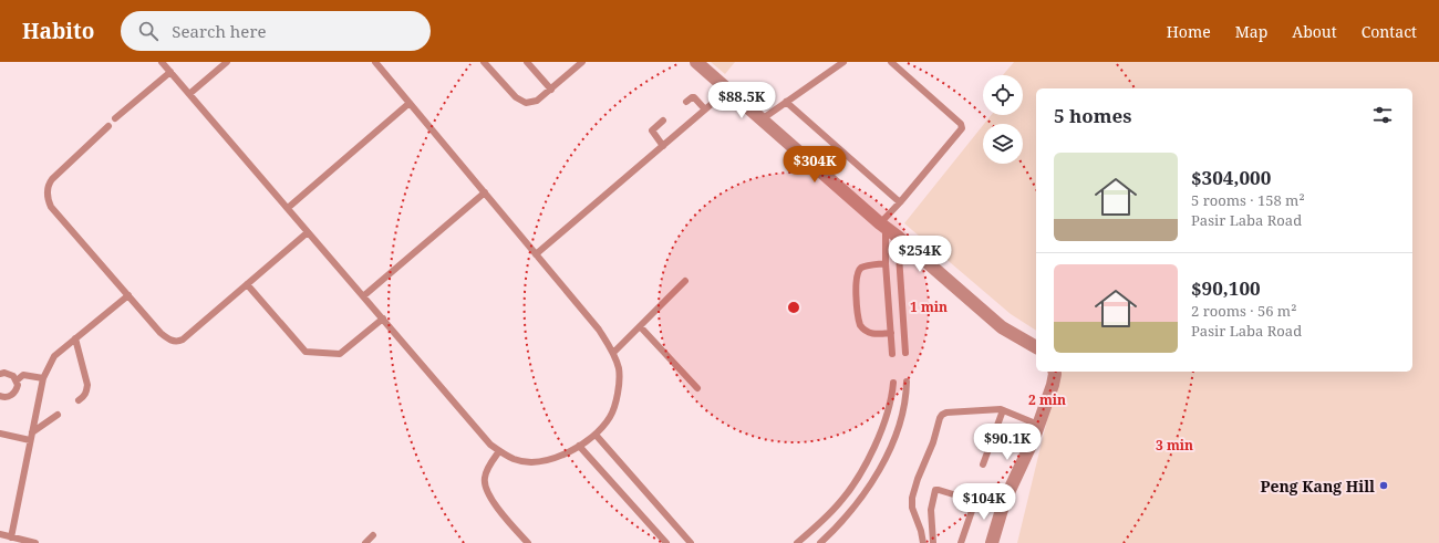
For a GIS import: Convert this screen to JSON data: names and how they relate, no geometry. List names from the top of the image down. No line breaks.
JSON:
{"places":["Peng Kang Hill"],"page":{"header":"Habito","search":"Search here","nav":["Home","Map","About","Contact"],"price":["$88.5K","$304K","$254K","$90.1K","$104K"],"heading":"5 homes","list":[{"name":"$304,000","note":"5 rooms · 158 m² · Pasir Laba Road"},{"name":"$90,100","note":"2 rooms · 56 m² · Pasir Laba Road"}]},"rings":["1 min","2 min","3 min"]}
